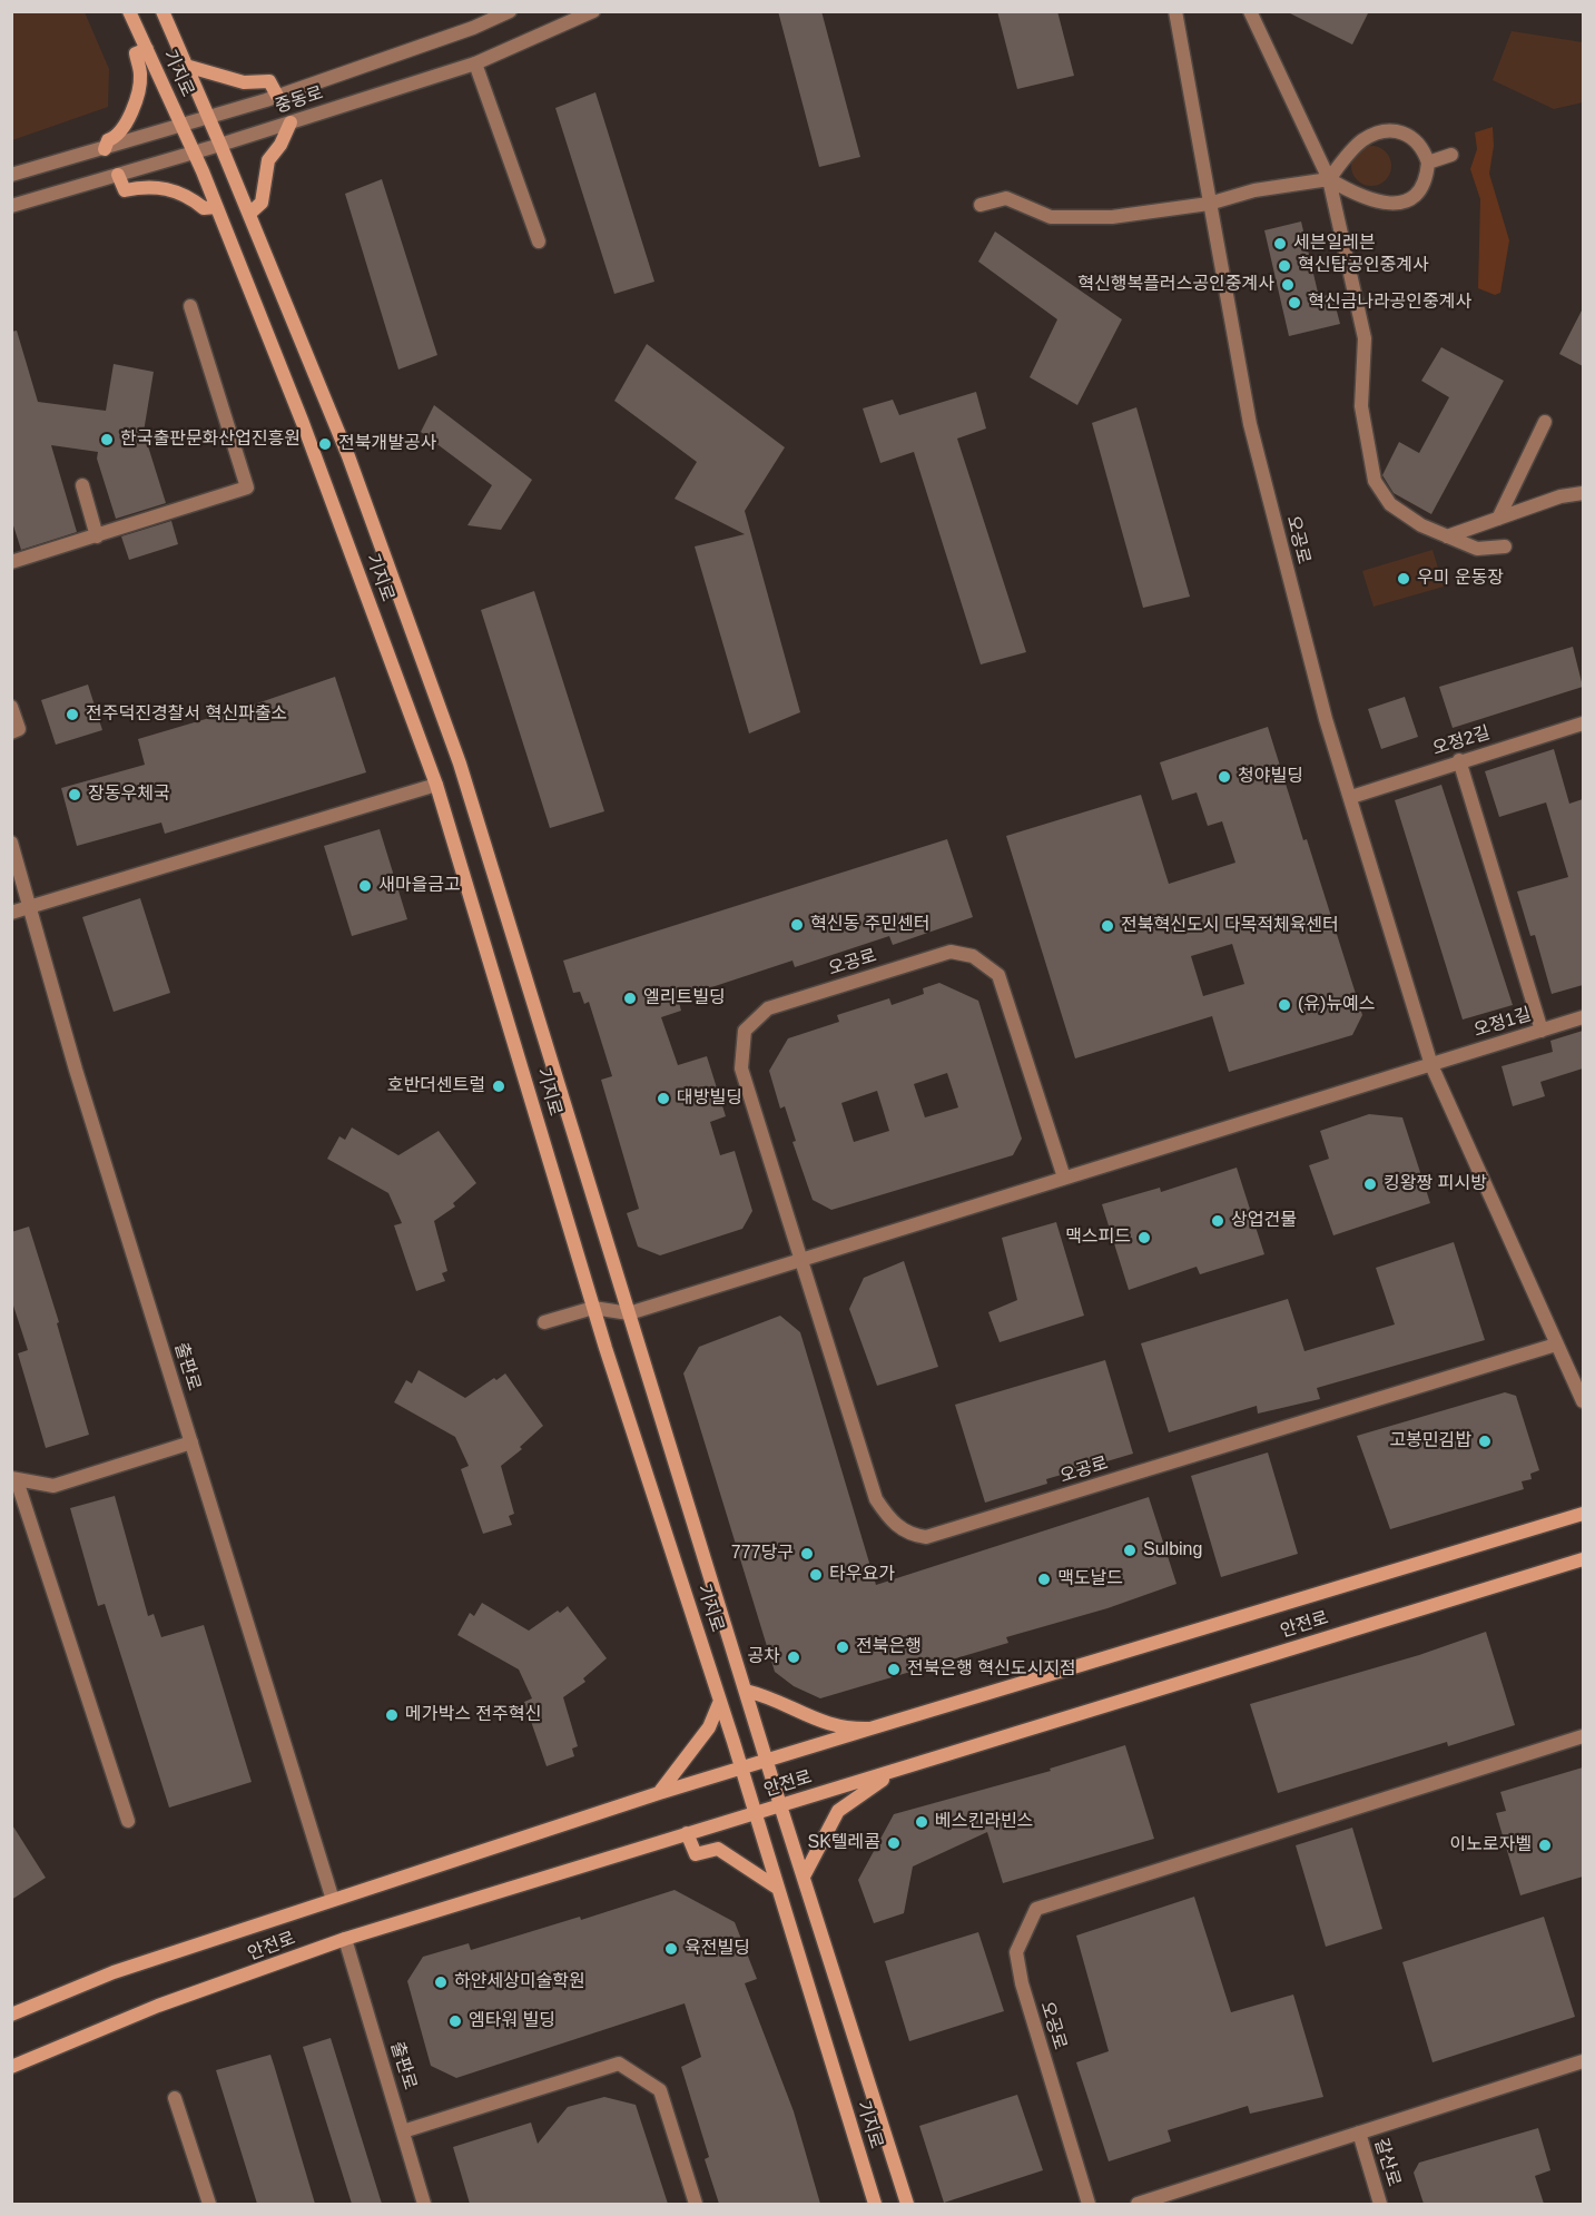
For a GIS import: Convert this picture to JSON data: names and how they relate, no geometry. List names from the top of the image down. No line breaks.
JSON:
{"streets":{"street":["기지로","중동로","오공로","오정2길","오정1길","출판로","안전로","갈산로"]},"crossings":[["기지로","중동로"],["기지로","안전로"],["오공로","오정2길"],["오공로","오정1길"],["출판로","안전로"]],"places":["세븐일레븐","혁신탑공인중계사","혁신행복플러스공인중계사","혁신금나라공인중계사","한국출판문화산업진흥원","전북개발공사","우미 운동장","전주덕진경찰서 혁신파출소","청야빌딩","장동우체국","새마을금고","혁신동 주민센터","전북혁신도시 다목적체육센터","엘리트빌딩","(유)뉴예스","호반더센트럴","대방빌딩","킹왕짱 피시방","상업건물","맥스피드","고봉민김밥","Sulbing","777당구","타우요가","맥도날드","전북은행","공차","전북은행 혁신도시지점","메가박스 전주혁신","베스킨라빈스","SK텔레콤","이노로자벨","육전빌딩","하얀세상미술학원","엠타워 빌딩"]}
